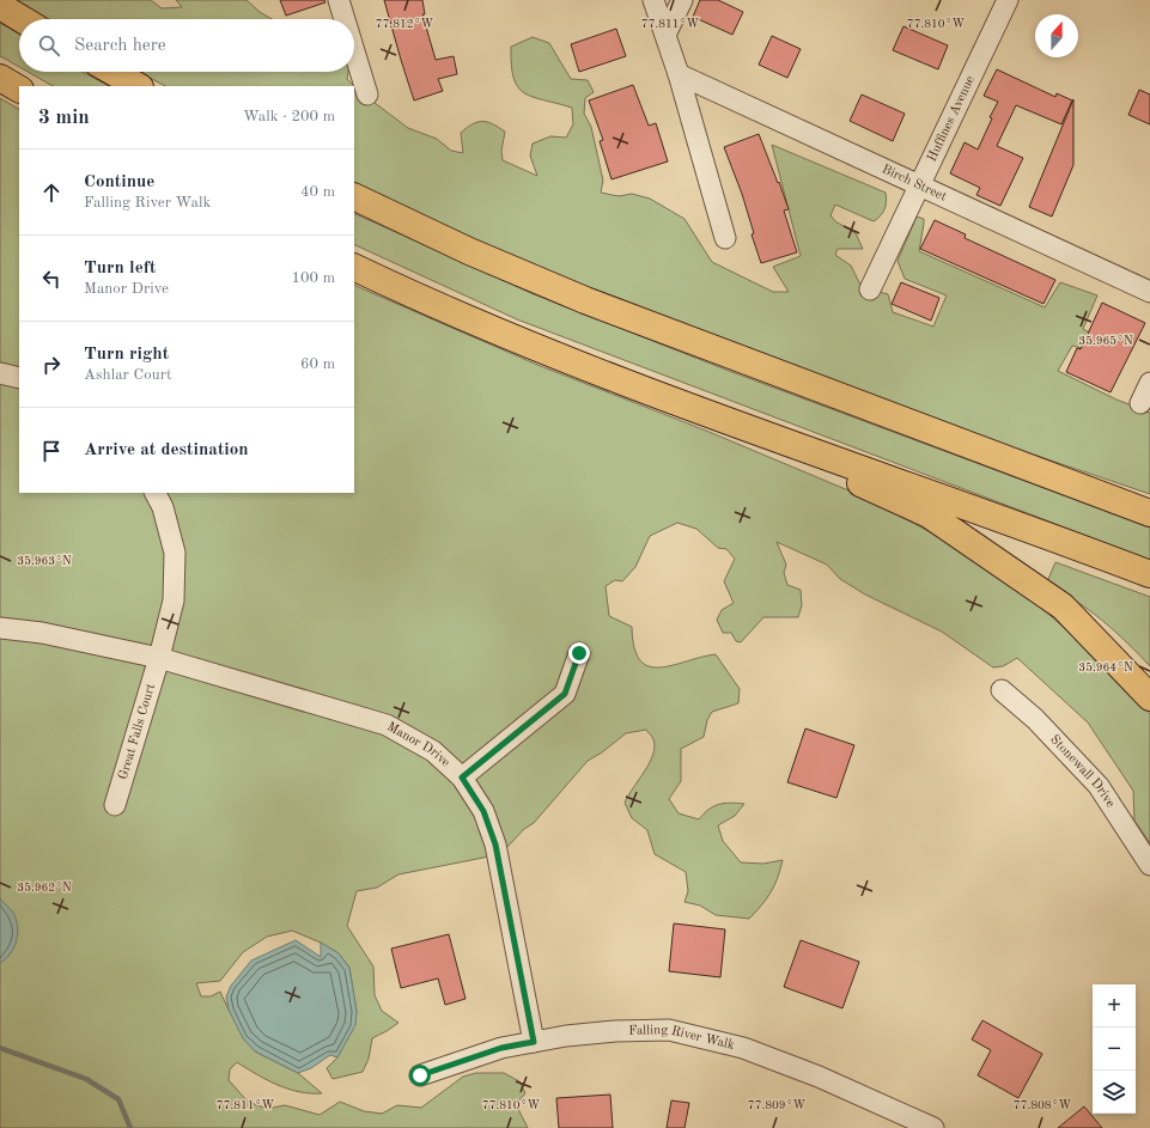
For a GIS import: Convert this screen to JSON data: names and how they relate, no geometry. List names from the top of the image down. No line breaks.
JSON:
{"streets":{"street":["Huffines Avenue","Birch Street","Great Falls Court","Manor Drive","Stonewall Drive","Falling River Walk"]},"crossings":[["Huffines Avenue","Birch Street"],["Great Falls Court","Manor Drive"],["Manor Drive","Falling River Walk"]],"north":"top","page":{"search":"Search here","heading":["3 min","Walk · 200 m"],"list":[["Continue","Falling River Walk","40 m"],["Turn left","Manor Drive","100 m"],["Turn right","Ashlar Court","60 m"],"Arrive at destination"],"map_buttons":["+","−"]},"coordinates":["77.812°W","77.811°W","77.810°W","35.965°N","35.963°N","35.964°N","35.962°N","77.809°W","77.808°W"]}
